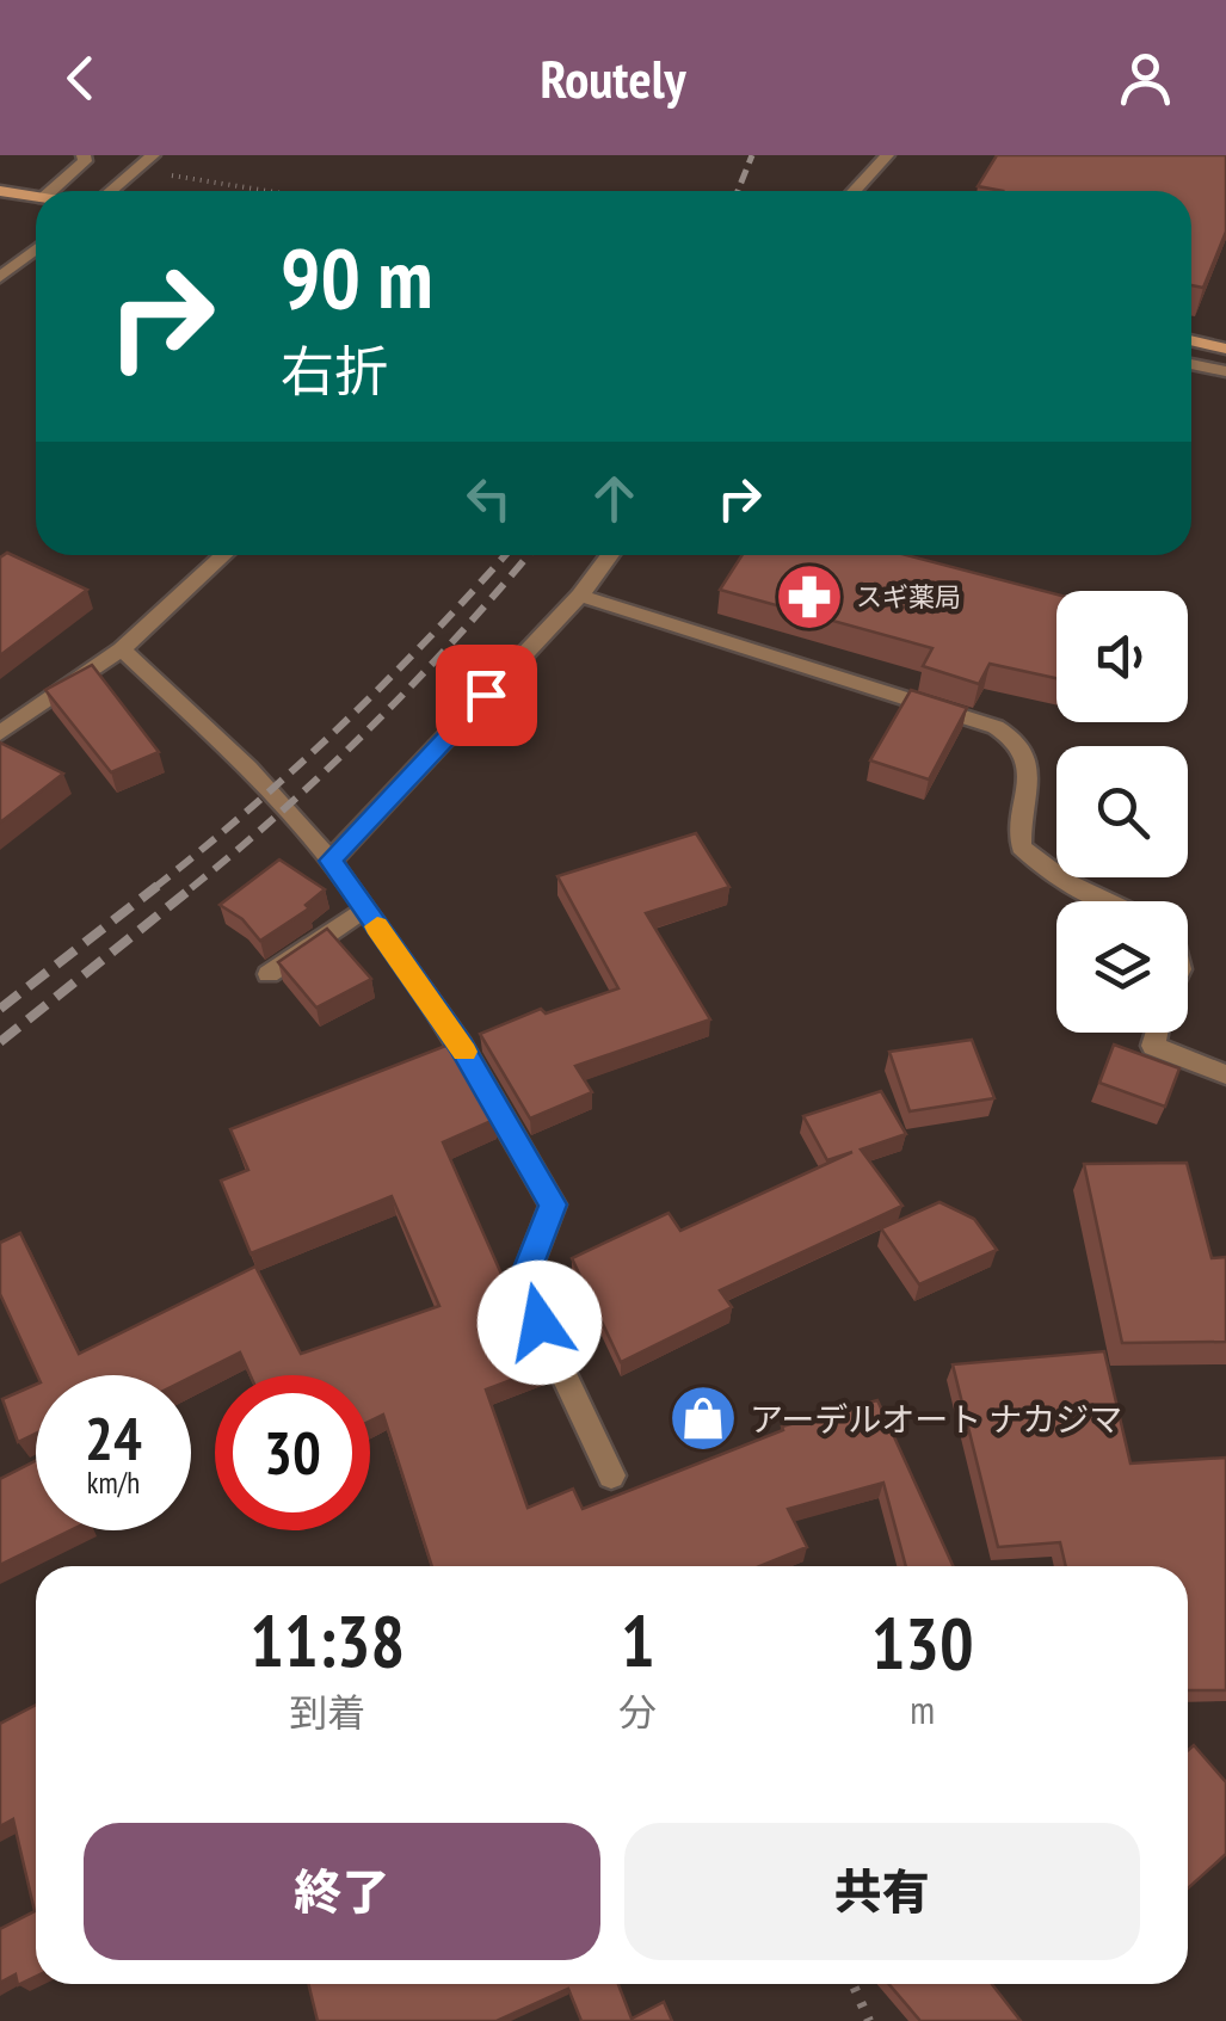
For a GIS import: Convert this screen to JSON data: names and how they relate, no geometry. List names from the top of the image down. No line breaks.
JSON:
{"places":{"pharmacy":["スギ薬局"],"shop":["アーデルオート ナカジマ"]},"page":{"header":"Routely","turn":["90 m","右折"],"speed":"24 km/h","limit":"30","eta":["11:38","到着","1","分","130","m"],"buttons":["終了","共有"]}}
